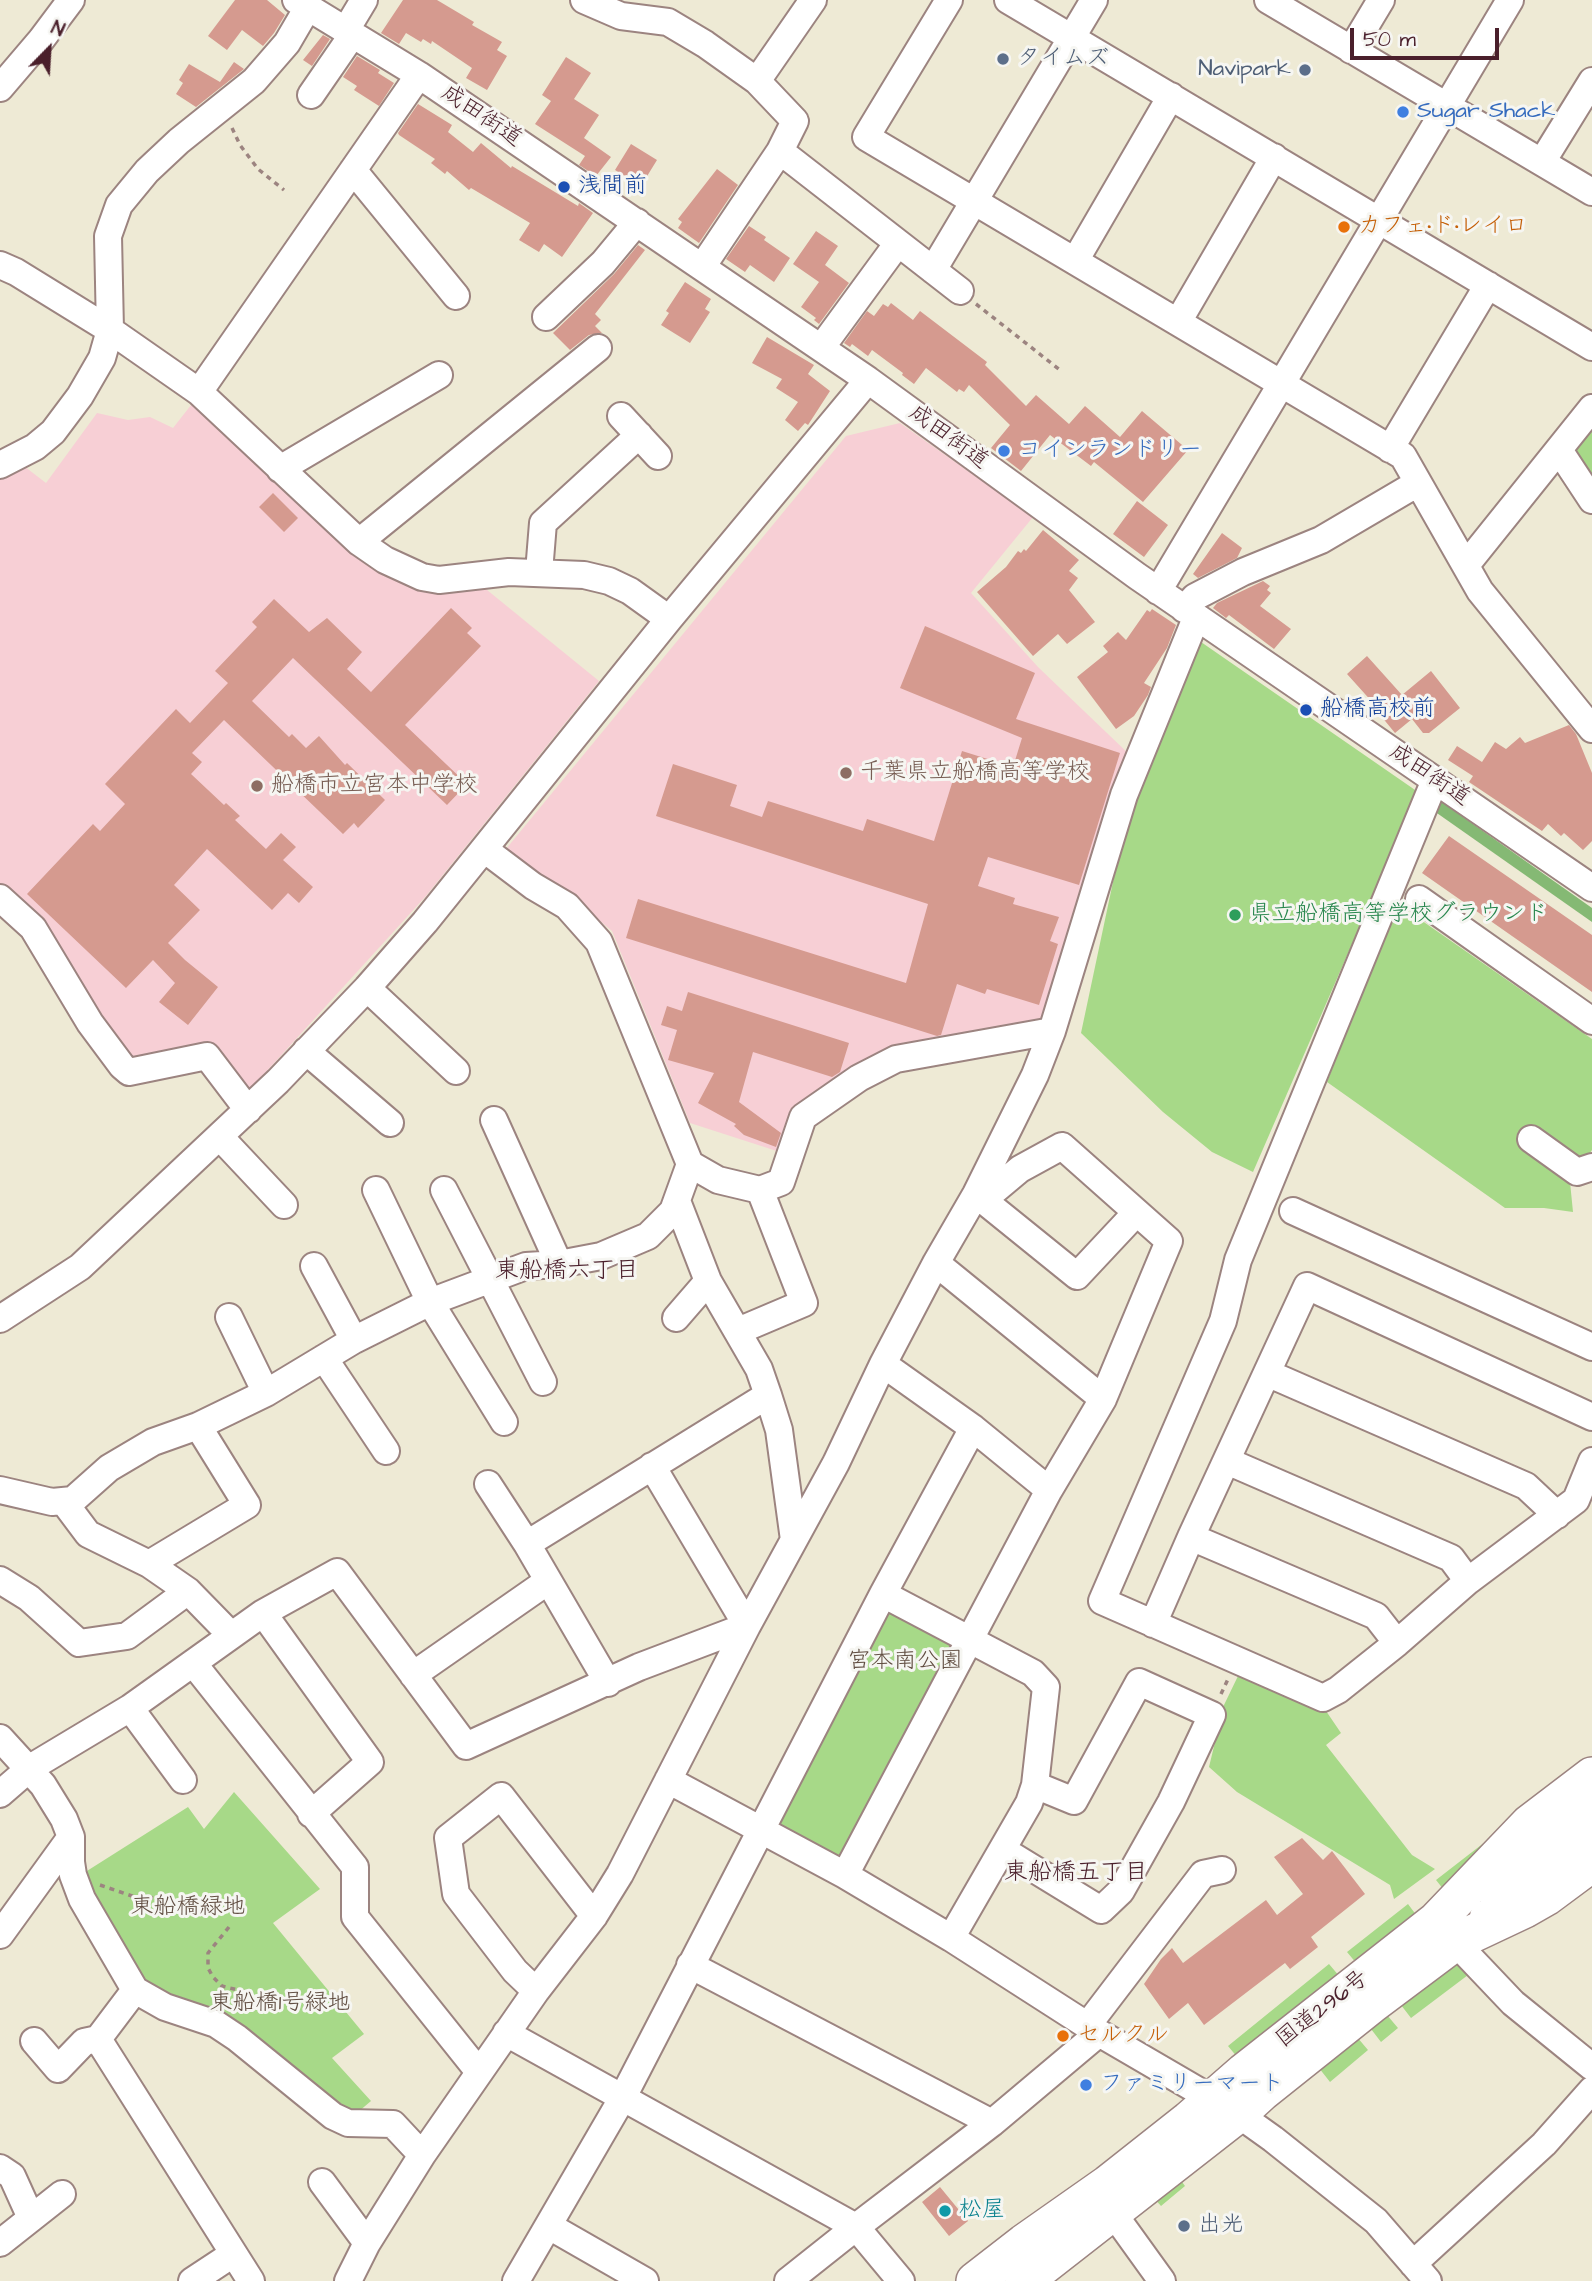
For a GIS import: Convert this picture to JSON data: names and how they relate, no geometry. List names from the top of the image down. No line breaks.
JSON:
{"streets":{"highway":["国道296号"],"street":["成田街道"]},"districts":["東船橋六丁目","東船橋五丁目"],"parks":["宮本南公園","東船橋緑地","東船橋1号緑地"],"places":["タイムズ","Navipark","Sugar Shack","浅間前","カフェ•ド•レイロ","コインランドリー","船橋高校前","千葉県立船橋高等学校","船橋市立宮本中学校","県立船橋高等学校グラウンド","セルクル","ファミリーマート","松屋","出光"],"scale_bar":"50 m","north":"top right"}
